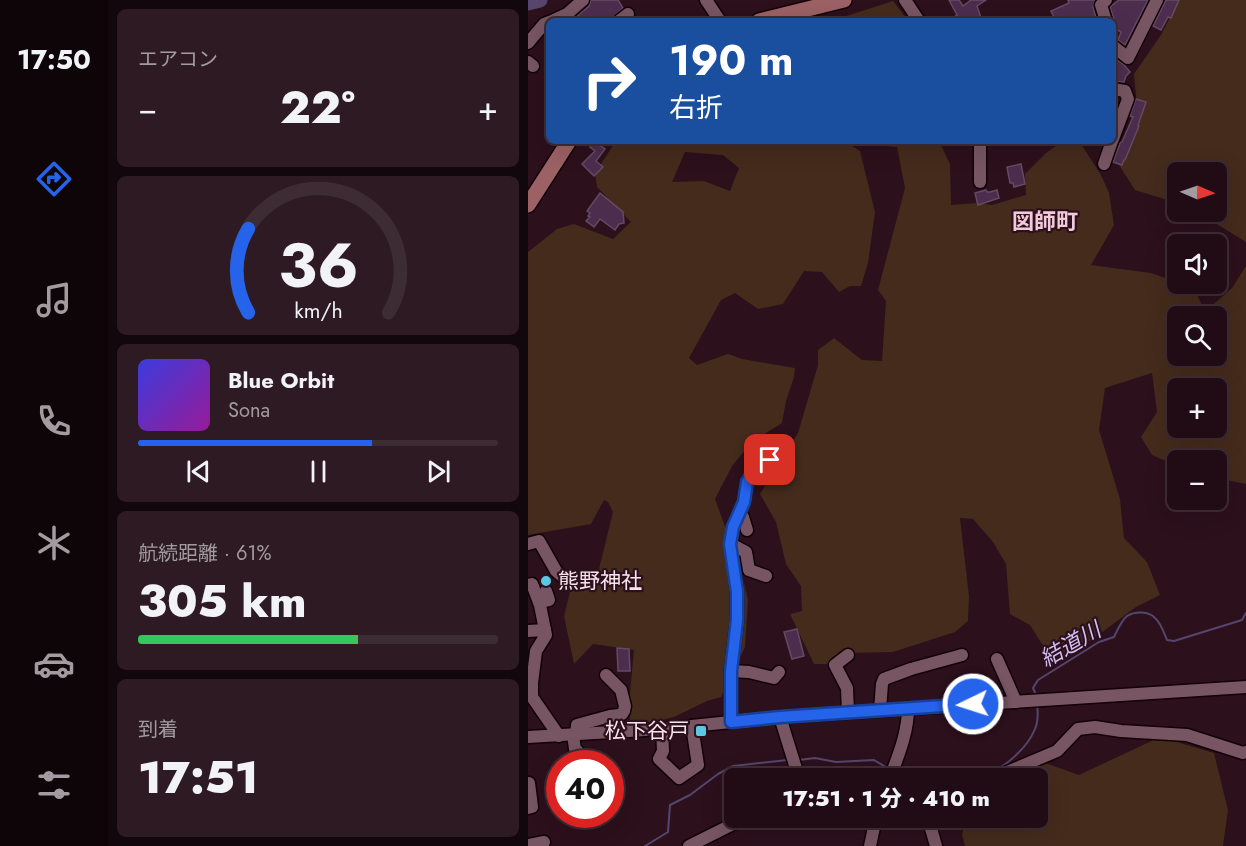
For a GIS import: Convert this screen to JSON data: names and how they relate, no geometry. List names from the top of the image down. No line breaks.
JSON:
{"districts":["図師町"],"water":["結道川"],"places":{"other":["熊野神社"],"transit":["松下谷戸"]},"north":"right","page":{"tabs":"17:50","tile":["エアコン",["航続距離 · 61%","305 km"],["到着","17:51"]],"turn":["190 m","右折"],"heat":["−","22°","+"],"map_buttons":["+","−"],"song":["Blue Orbit","Sona"],"limit":"40","trip":"17:51 · 1 分 · 410 m","gauge":["36","km/h"]}}
